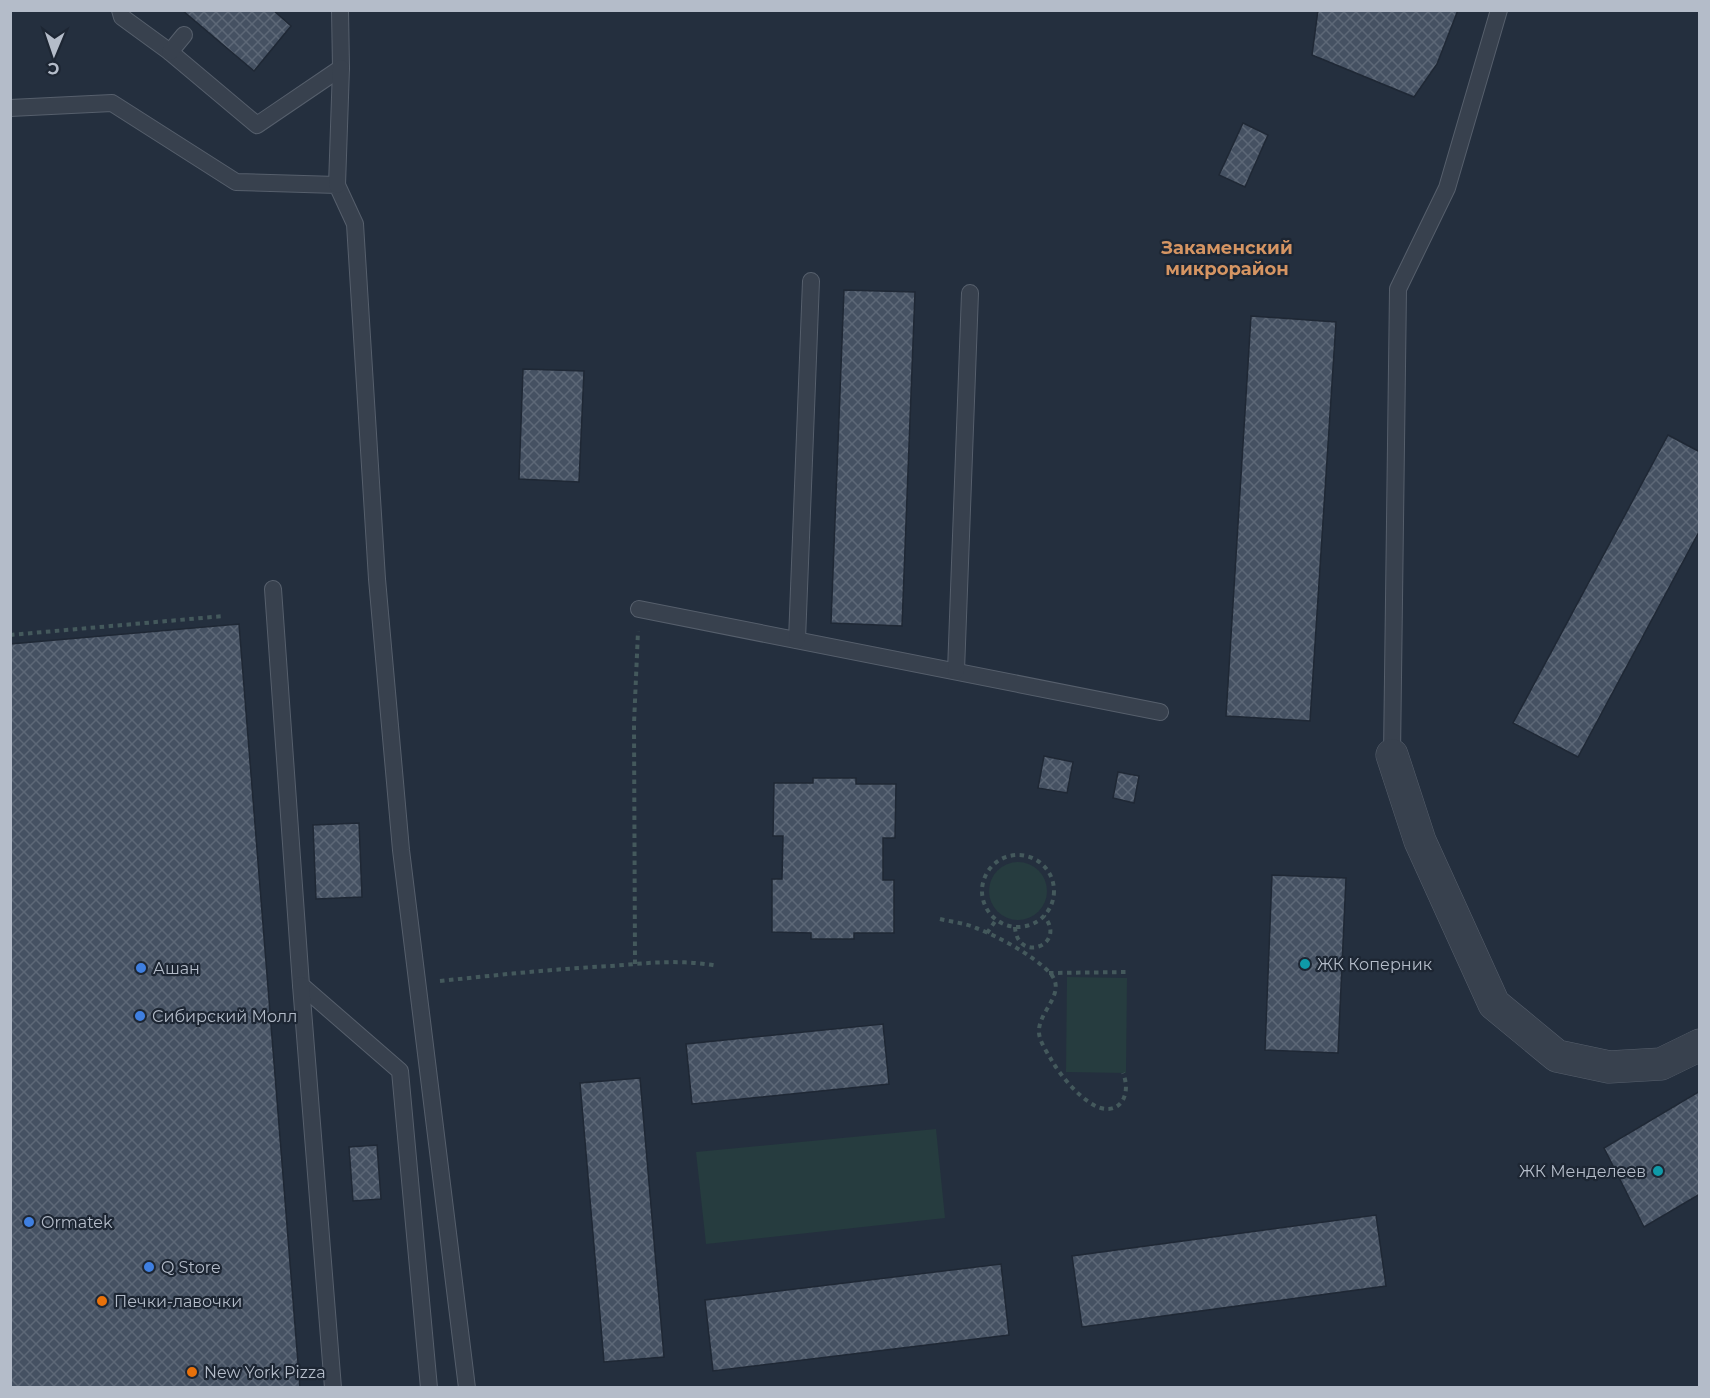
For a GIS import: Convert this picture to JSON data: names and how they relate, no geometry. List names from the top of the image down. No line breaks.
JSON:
{"districts":["Закаменский микрорайон"],"places":["ЖК Коперник","Ашан","Сибирский Молл","ЖК Менделеев","Ormatek","Q Store","Печки-лавочки","New York Pizza"],"north":"bottom"}
